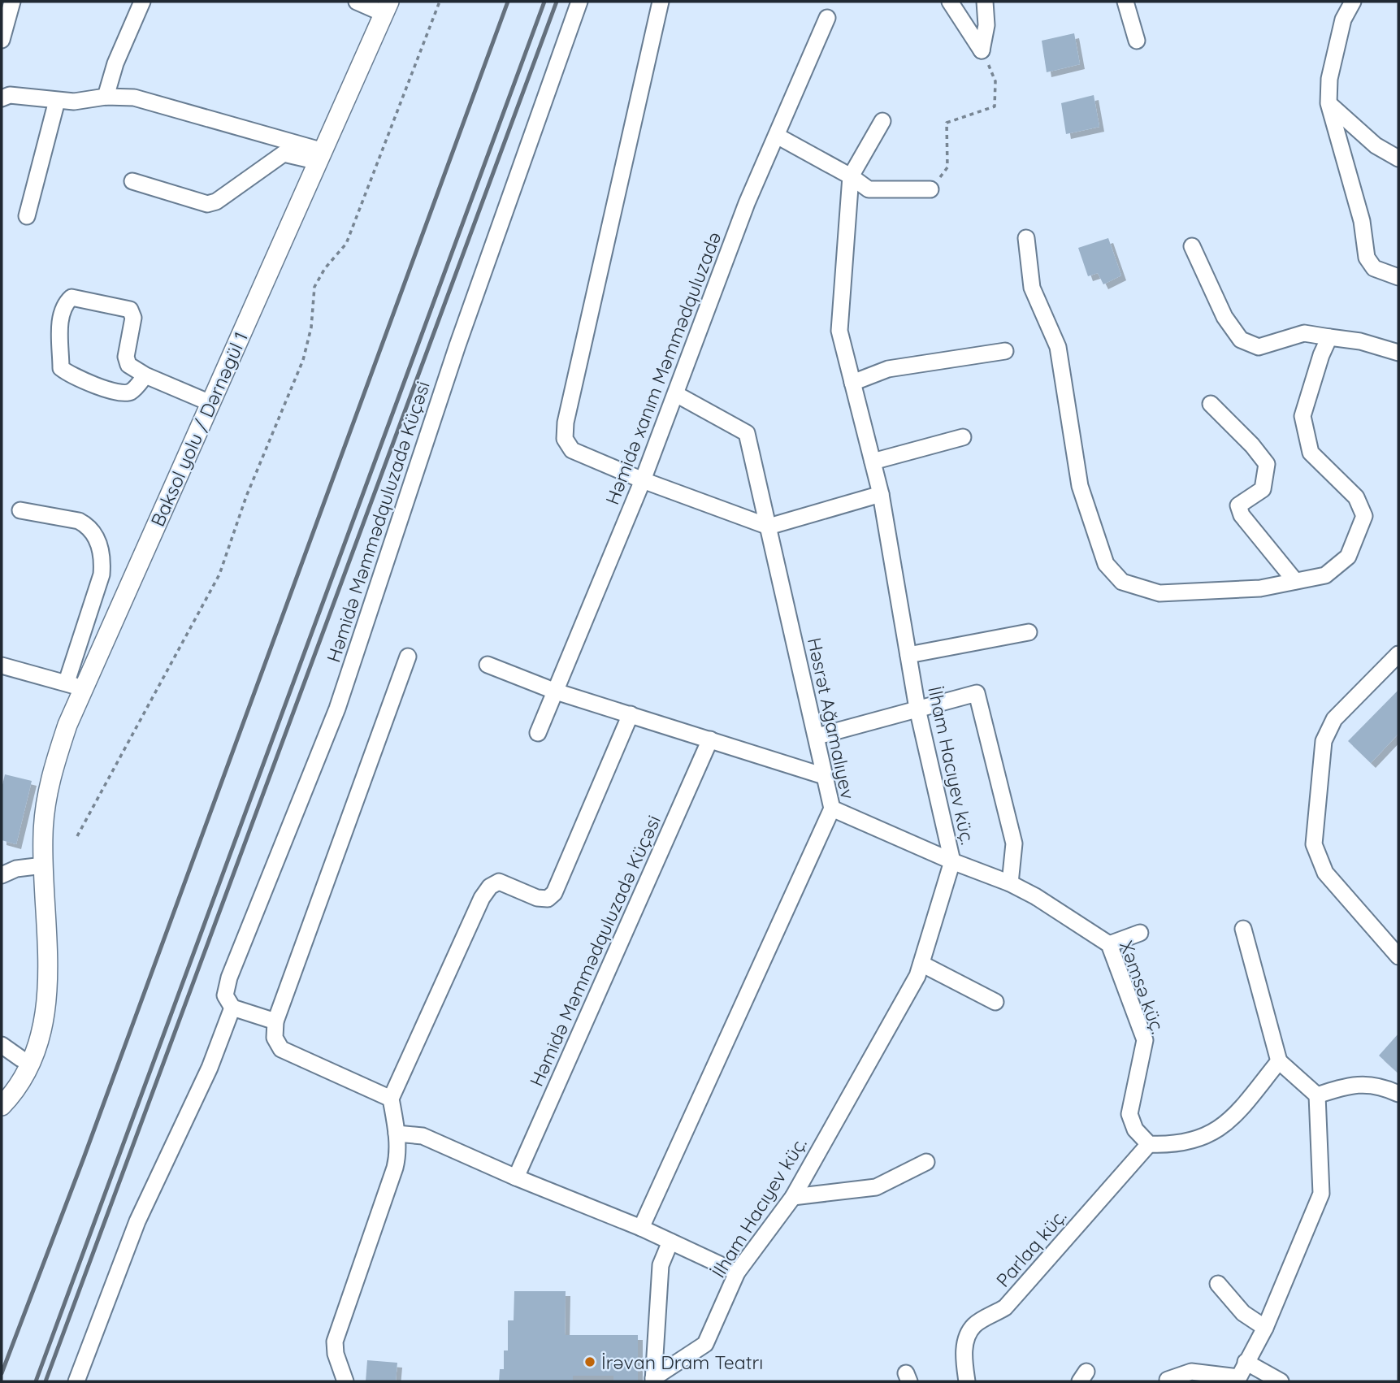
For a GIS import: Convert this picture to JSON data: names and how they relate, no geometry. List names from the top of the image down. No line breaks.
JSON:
{"streets":{"main road":["Baksol yolu / Dərnəgül 1"],"street":["Həmidə xanım Məmmədquluzadə","Həmidə Məmmədquluzadə Küçəsi","Həsrət Ağamalıyev","İlham Hacıyev küç.","Xəmsə küç.","Parlaq küç."]},"crossings":[["Həmidə xanım Məmmədquluzadə","Həsrət Ağamalıyev"],["Həsrət Ağamalıyev","Xəmsə küç."],["İlham Hacıyev küç.","Xəmsə küç."],["Xəmsə küç.","Parlaq küç."]],"places":["İrəvan Dram Teatrı"]}
